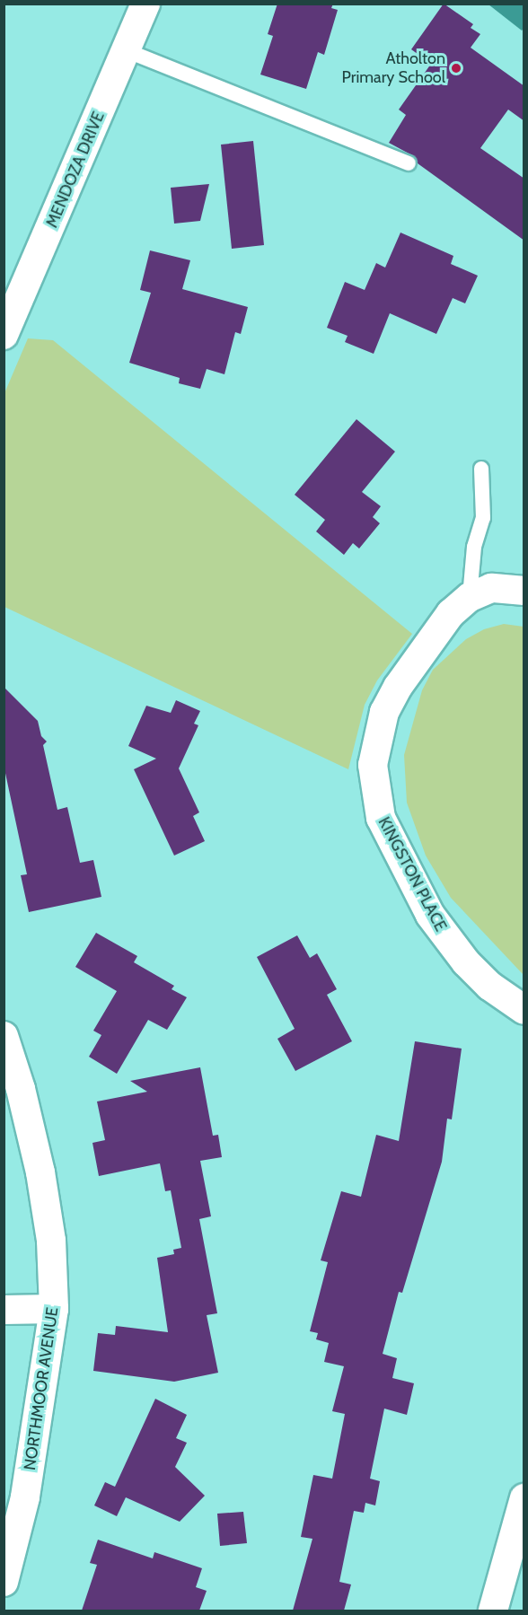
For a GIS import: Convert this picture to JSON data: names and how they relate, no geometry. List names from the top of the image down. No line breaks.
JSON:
{"streets":{"street":["MENDOZA DRIVE","KINGSTON PLACE","NORTHMOOR AVENUE"]},"places":["Atholton Primary School"]}
